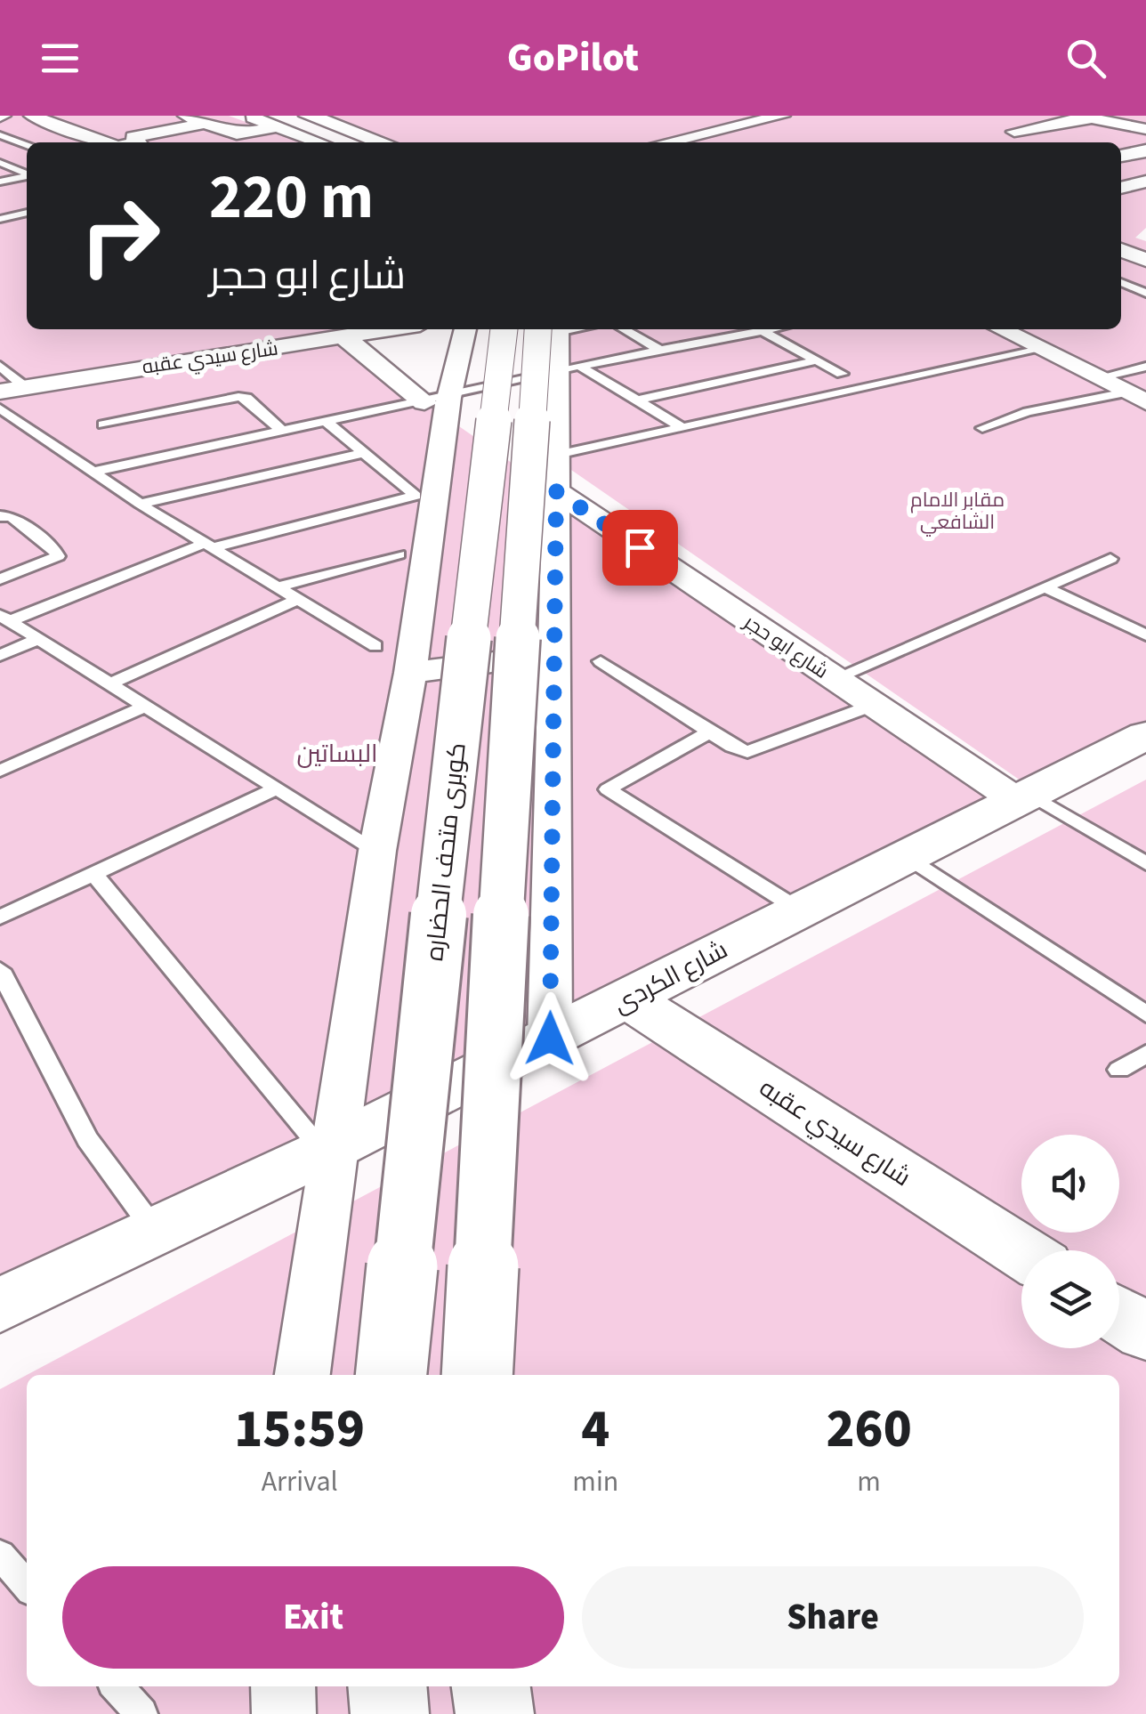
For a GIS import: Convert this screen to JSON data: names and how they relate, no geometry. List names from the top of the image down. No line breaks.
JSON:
{"streets":{"main road":["شارع سيدي عقبه","كوبرى متحف الحضاره","شارع الكردى"],"street":["شارع ابو حجر"]},"crossings":[["شارع سيدي عقبه","شارع الكردى"],["شارع ابو حجر","شارع الكردى"]],"parks":["مقابر الامام الشافعي","البساتين"],"page":{"header":"GoPilot","turn":["220 m","شارع ابو حجر"],"eta":["15:59","Arrival","4","min","260","m"],"buttons":["Exit","Share"]}}
